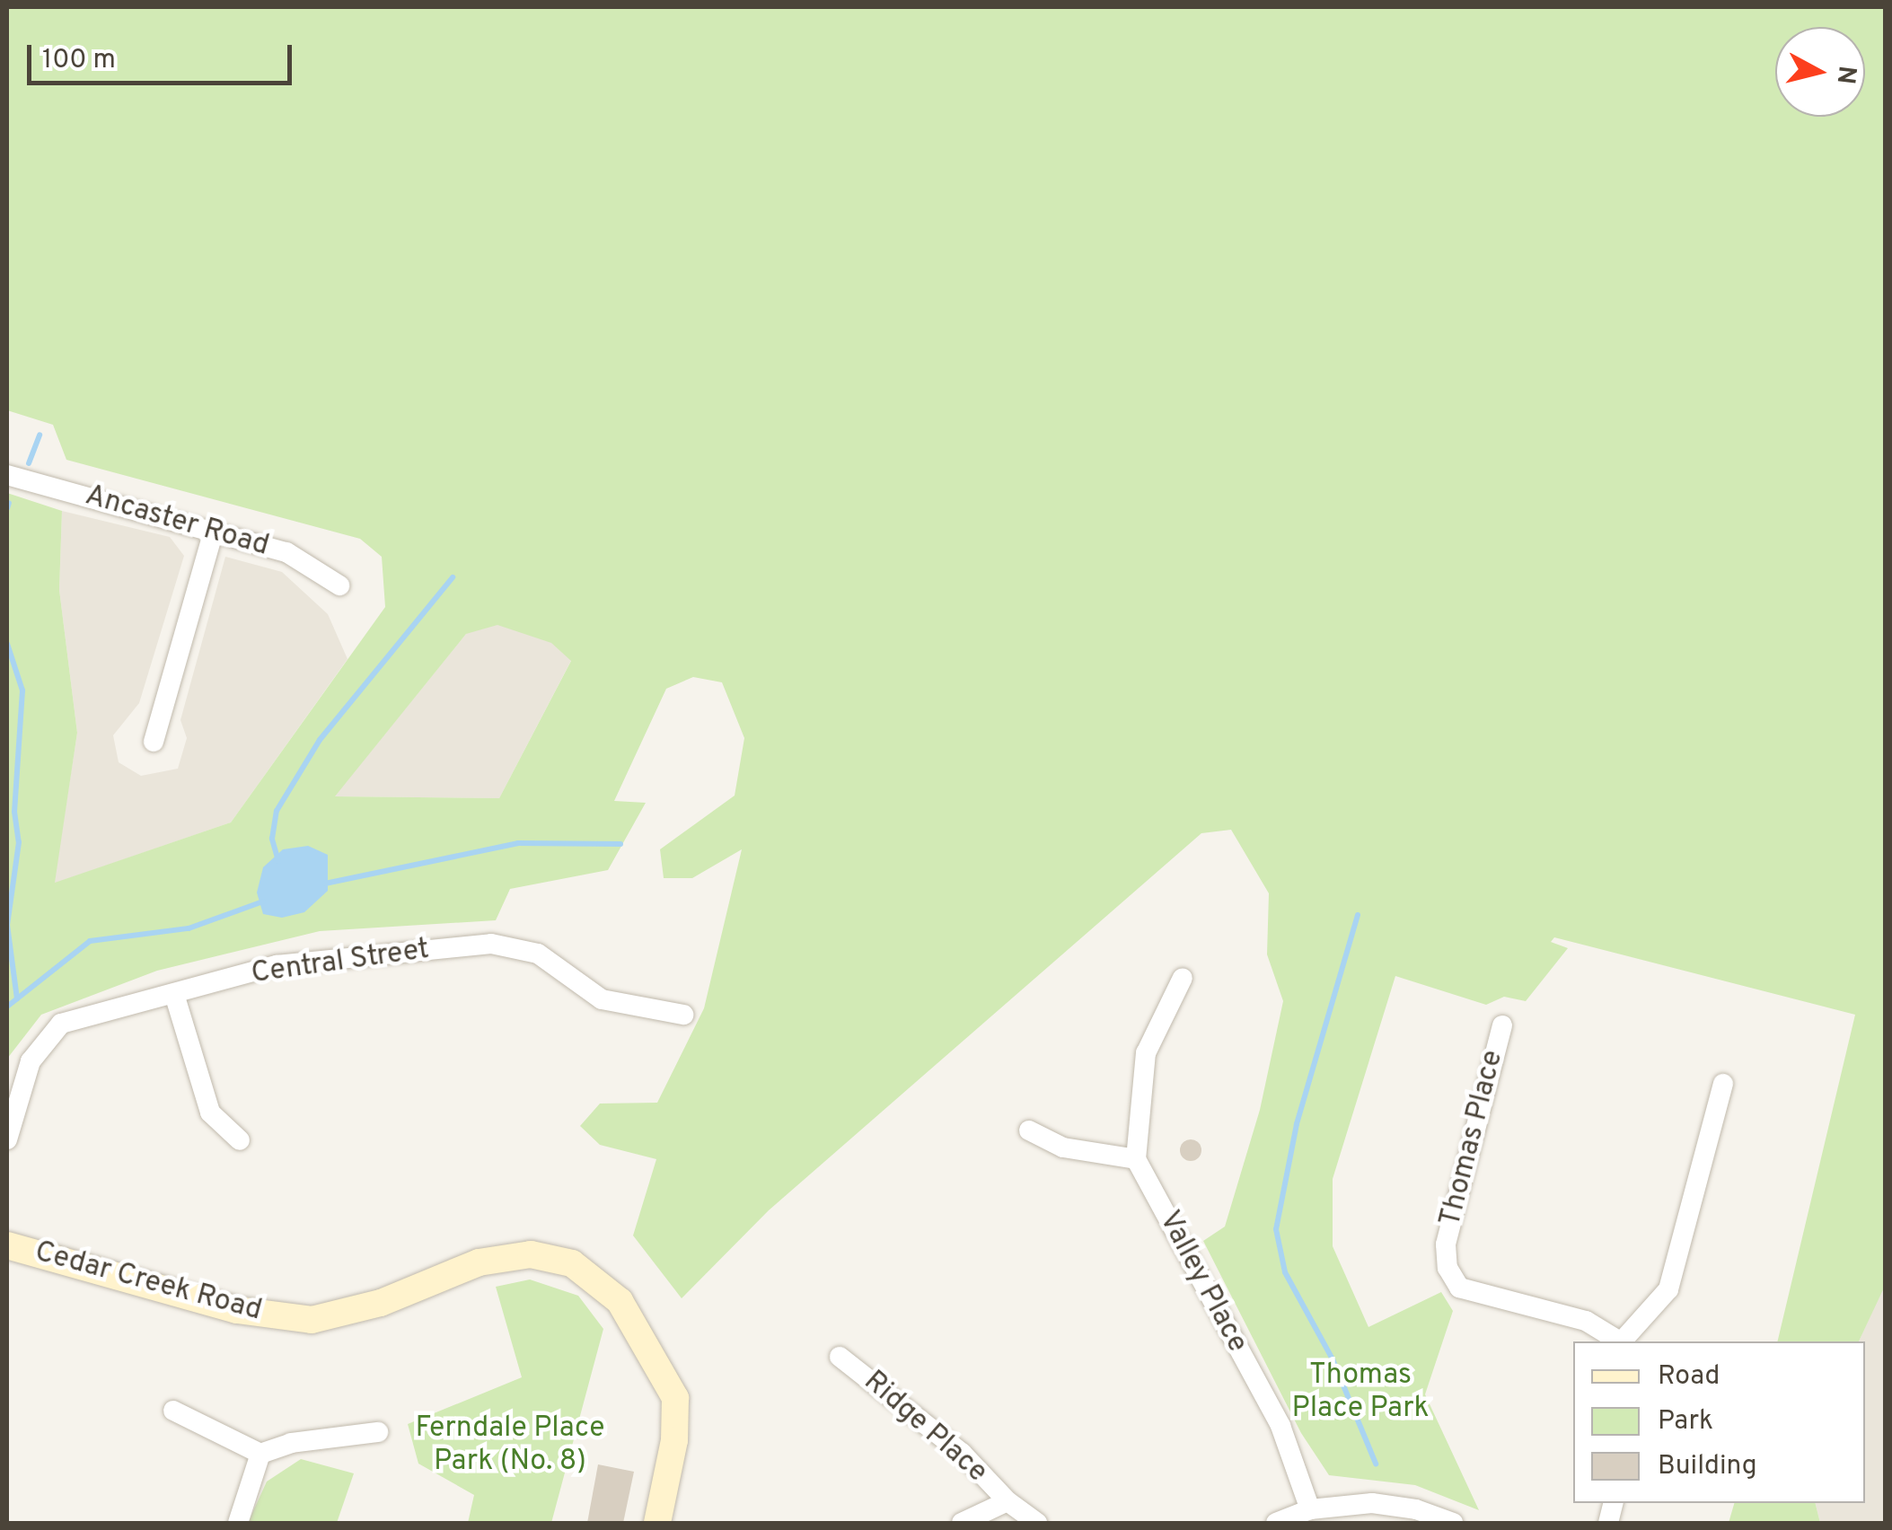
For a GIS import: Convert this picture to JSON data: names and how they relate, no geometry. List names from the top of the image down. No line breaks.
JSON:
{"streets":{"street":["Ancaster Road","Central Street","Thomas Place","Cedar Creek Road","Valley Place","Ridge Place"]},"parks":["Thomas Place Park","Ferndale Place Park (No. 8)"],"legend":["Road","Park","Building"],"scale_bar":"100 m","north":"right"}
